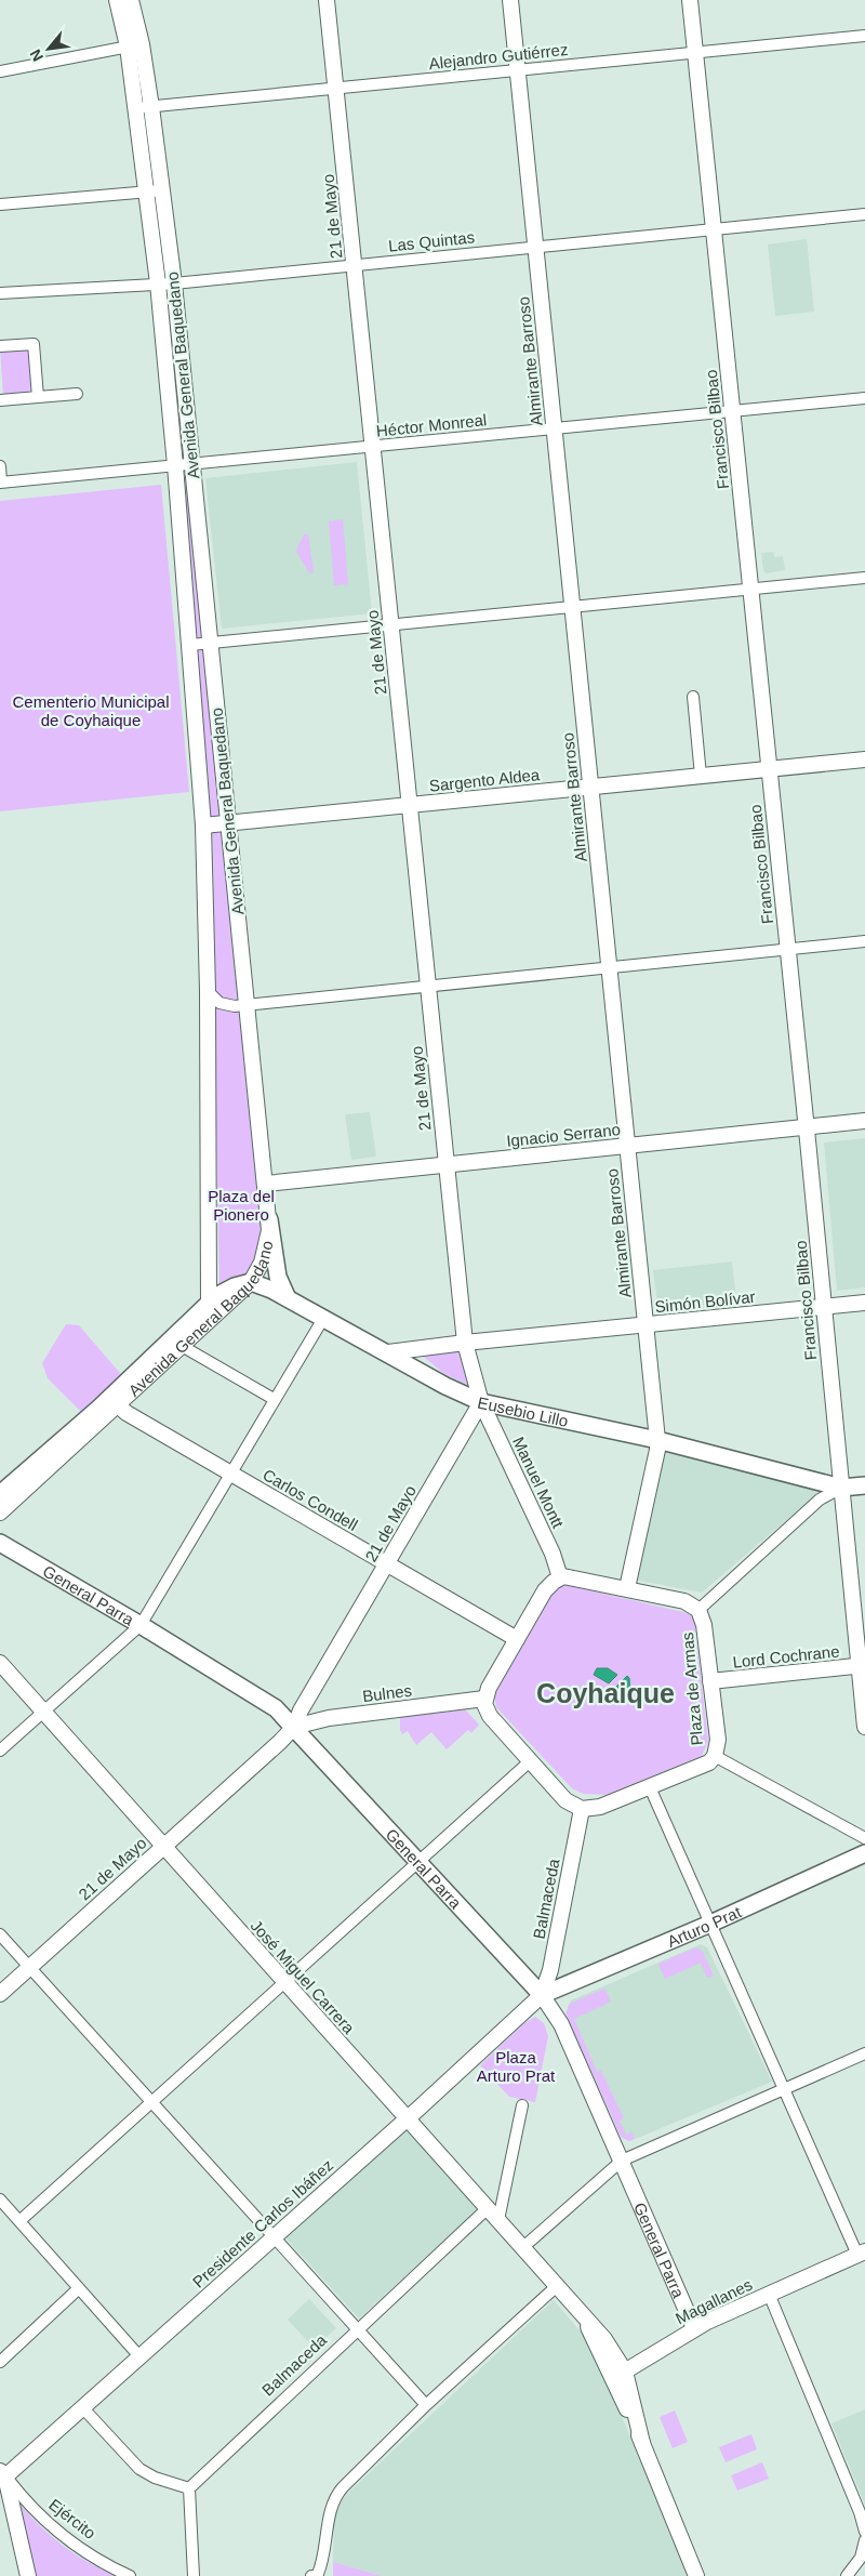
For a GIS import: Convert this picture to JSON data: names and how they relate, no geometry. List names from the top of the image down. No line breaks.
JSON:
{"streets":{"main road":["Avenida General Baquedano","Eusebio Lillo","General Parra","Arturo Prat"],"street":["Alejandro Gutiérrez","21 de Mayo","Las Quintas","Almirante Barroso","Héctor Monreal","Francisco Bilbao","Sargento Aldea","Ignacio Serrano","Simón Bolívar","Manuel Montt","Carlos Condell","Lord Cochrane","Plaza de Armas","Bulnes","Balmaceda","José Miguel Carrera","Presidente Carlos Ibáñez","Magallanes","Ejército"]},"crossings":[["Alejandro Gutiérrez","21 de Mayo"],["Alejandro Gutiérrez","Almirante Barroso"],["Alejandro Gutiérrez","Avenida General Baquedano"],["Alejandro Gutiérrez","Francisco Bilbao"],["21 de Mayo","Las Quintas"],["21 de Mayo","Héctor Monreal"],["21 de Mayo","Sargento Aldea"],["21 de Mayo","Ignacio Serrano"],["21 de Mayo","Simón Bolívar"],["21 de Mayo","Eusebio Lillo"],["21 de Mayo","Manuel Montt"],["21 de Mayo","Carlos Condell"],["21 de Mayo","General Parra"],["21 de Mayo","Bulnes"],["21 de Mayo","José Miguel Carrera"],["Las Quintas","Almirante Barroso"],["Las Quintas","Avenida General Baquedano"],["Las Quintas","Francisco Bilbao"],["Almirante Barroso","Héctor Monreal"],["Almirante Barroso","Sargento Aldea"],["Almirante Barroso","Ignacio Serrano"],["Almirante Barroso","Simón Bolívar"],["Almirante Barroso","Eusebio Lillo"],["Almirante Barroso","Plaza de Armas"],["Avenida General Baquedano","Héctor Monreal"],["Avenida General Baquedano","Sargento Aldea"],["Avenida General Baquedano","Ignacio Serrano"],["Avenida General Baquedano","Eusebio Lillo"],["Avenida General Baquedano","Carlos Condell"],["Héctor Monreal","Francisco Bilbao"],["Francisco Bilbao","Sargento Aldea"],["Francisco Bilbao","Ignacio Serrano"],["Francisco Bilbao","Simón Bolívar"],["Francisco Bilbao","Eusebio Lillo"],["Francisco Bilbao","Lord Cochrane"],["Simón Bolívar","Eusebio Lillo"],["Eusebio Lillo","Manuel Montt"],["Manuel Montt","Plaza de Armas"],["General Parra","Bulnes"],["General Parra","Balmaceda"],["General Parra","Arturo Prat"],["General Parra","Presidente Carlos Ibáñez"],["General Parra","Magallanes"],["Lord Cochrane","Plaza de Armas"],["Plaza de Armas","Balmaceda"],["Balmaceda","Arturo Prat"],["Balmaceda","José Miguel Carrera"],["Balmaceda","Presidente Carlos Ibáñez"],["Arturo Prat","Presidente Carlos Ibáñez"],["José Miguel Carrera","Presidente Carlos Ibáñez"],["José Miguel Carrera","Magallanes"],["Presidente Carlos Ibáñez","Ejército"]],"districts":["Coyhaique"],"parks":["Cementerio Municipal de Coyhaique","Plaza del Pionero","Plaza Arturo Prat"],"north":"bottom left"}
